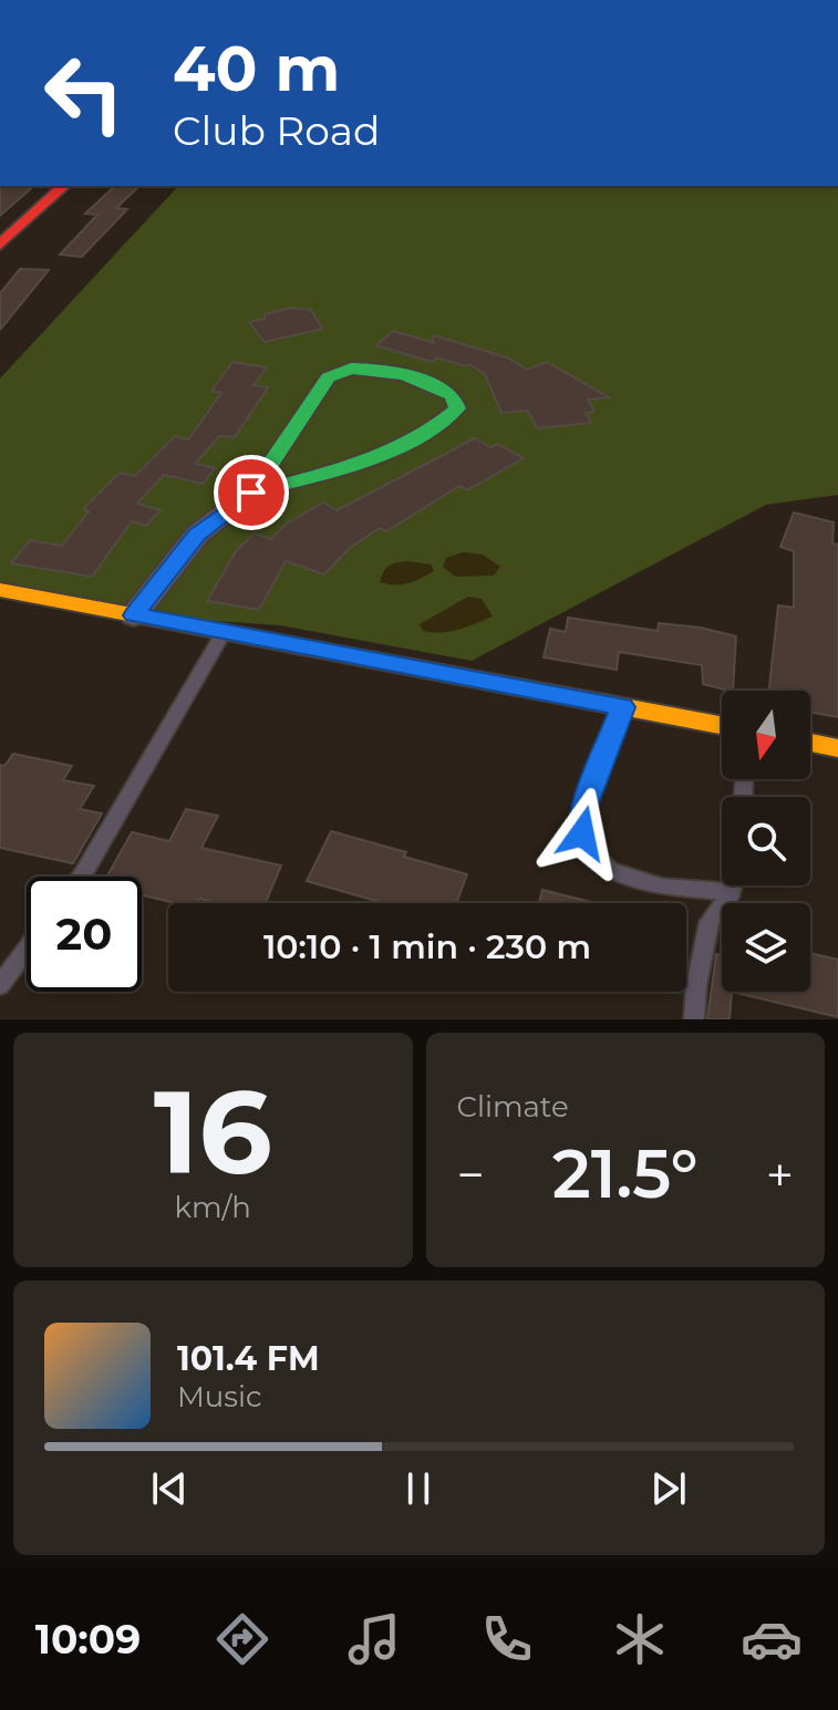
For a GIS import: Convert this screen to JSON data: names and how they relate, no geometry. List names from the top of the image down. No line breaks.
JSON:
{"north":"bottom","page":{"turn":["40 m","Club Road"],"limit":"20","trip":"10:10 · 1 min · 230 m","tile":[["16","km/h"],"Climate"],"heat":["−","21.5°","+"],"song":["101.4 FM","Music"],"tabs":"10:09"}}
